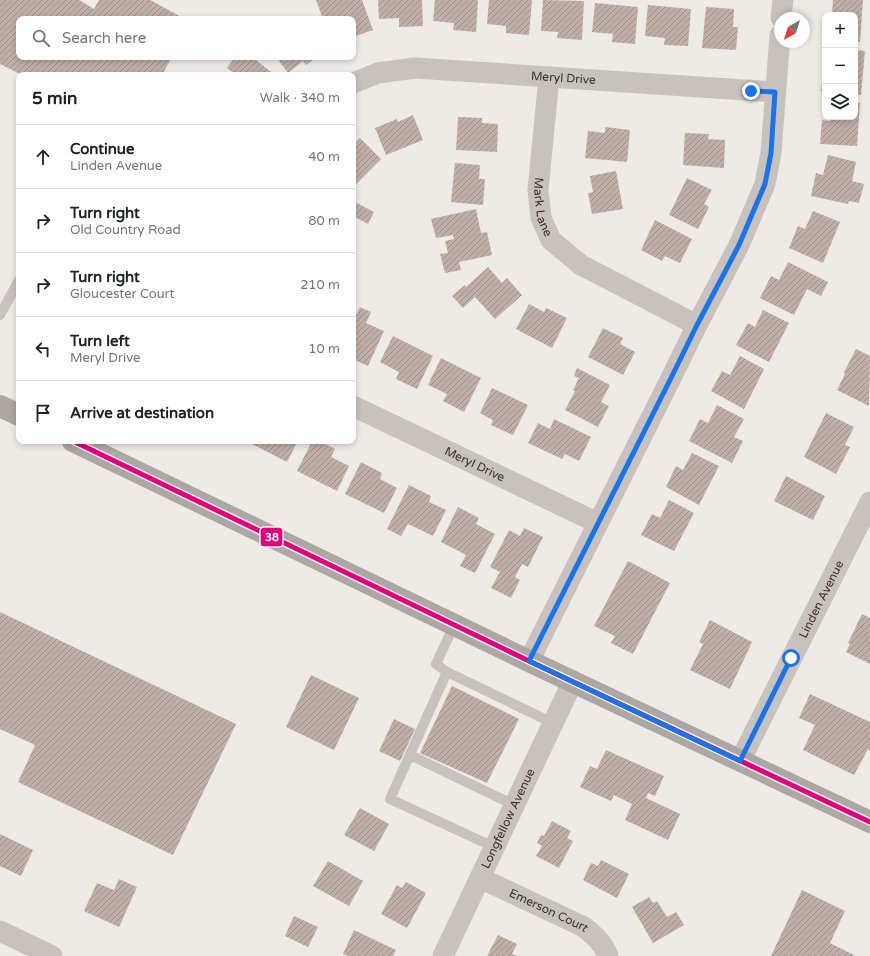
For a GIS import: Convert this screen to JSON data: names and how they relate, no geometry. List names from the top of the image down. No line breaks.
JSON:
{"streets":{"street":["Meryl Drive","Mark Lane","Linden Avenue","Longfellow Avenue","Emerson Court"]},"crossings":[["Meryl Drive","Mark Lane"],["Longfellow Avenue","Emerson Court"]],"lines":["transit line 38"],"north":"bottom left","page":{"map_buttons":["+","−"],"search":"Search here","heading":["5 min","Walk · 340 m"],"list":[["Continue","Linden Avenue","40 m"],["Turn right","Old Country Road","80 m"],["Turn right","Gloucester Court","210 m"],["Turn left","Meryl Drive","10 m"],"Arrive at destination"]}}
